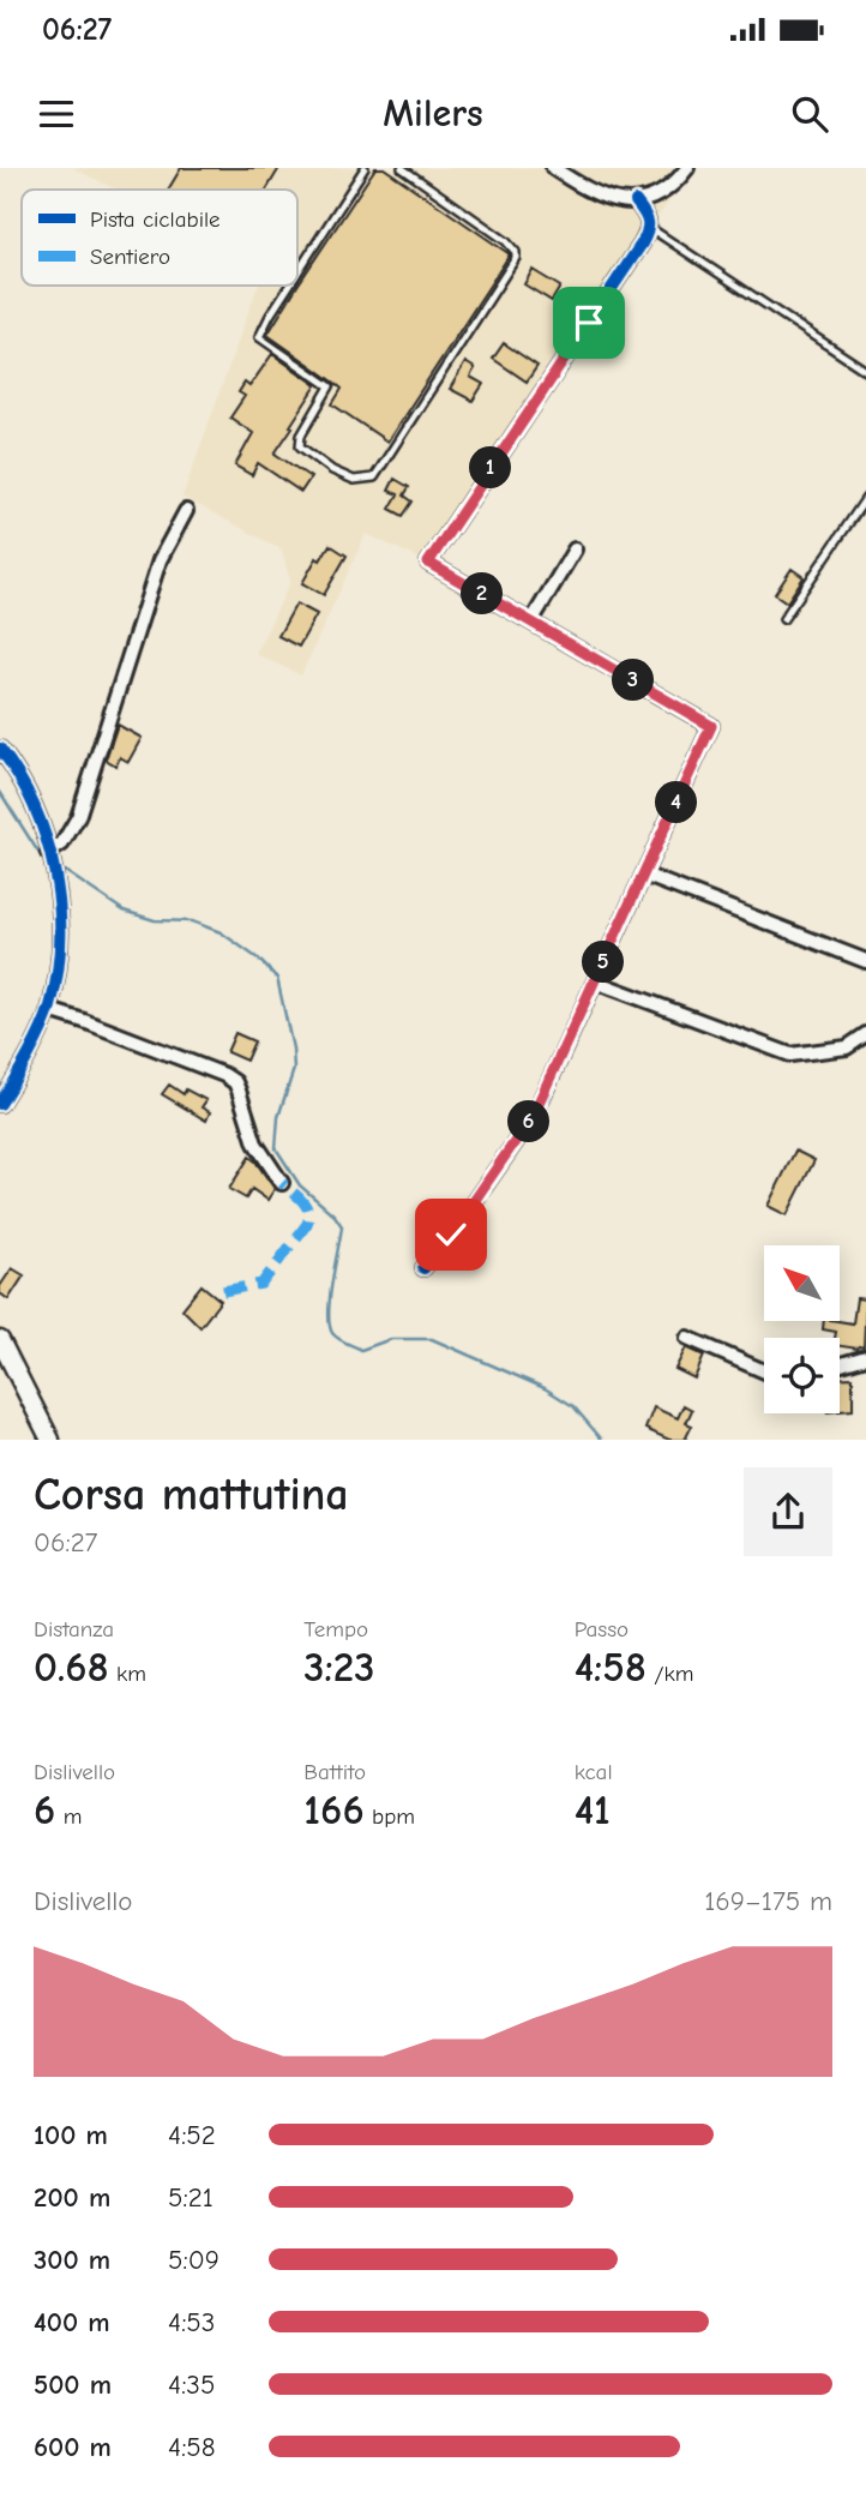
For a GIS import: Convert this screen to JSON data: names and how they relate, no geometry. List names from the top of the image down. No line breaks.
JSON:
{"legend":["Pista ciclabile","Sentiero"],"north":"top left","page":{"status":"06:27","header":"Milers","pins":["1","2","3","4","5","6"],"heading":["Corsa mattutina","06:27"],"stats":[["Distanza","0.68 km"],["Tempo","3:23"],["Passo","4:58 /km"],["Dislivello","6 m"],["Battito","166 bpm"],["kcal","41"]],"chart":["Dislivello","169–175 m"],"list":[{"name":"100 m","note":"4:52"},{"name":"200 m","note":"5:21"},{"name":"300 m","note":"5:09"},{"name":"400 m","note":"4:53"},{"name":"500 m","note":"4:35"},{"name":"600 m","note":"4:58"}]}}
